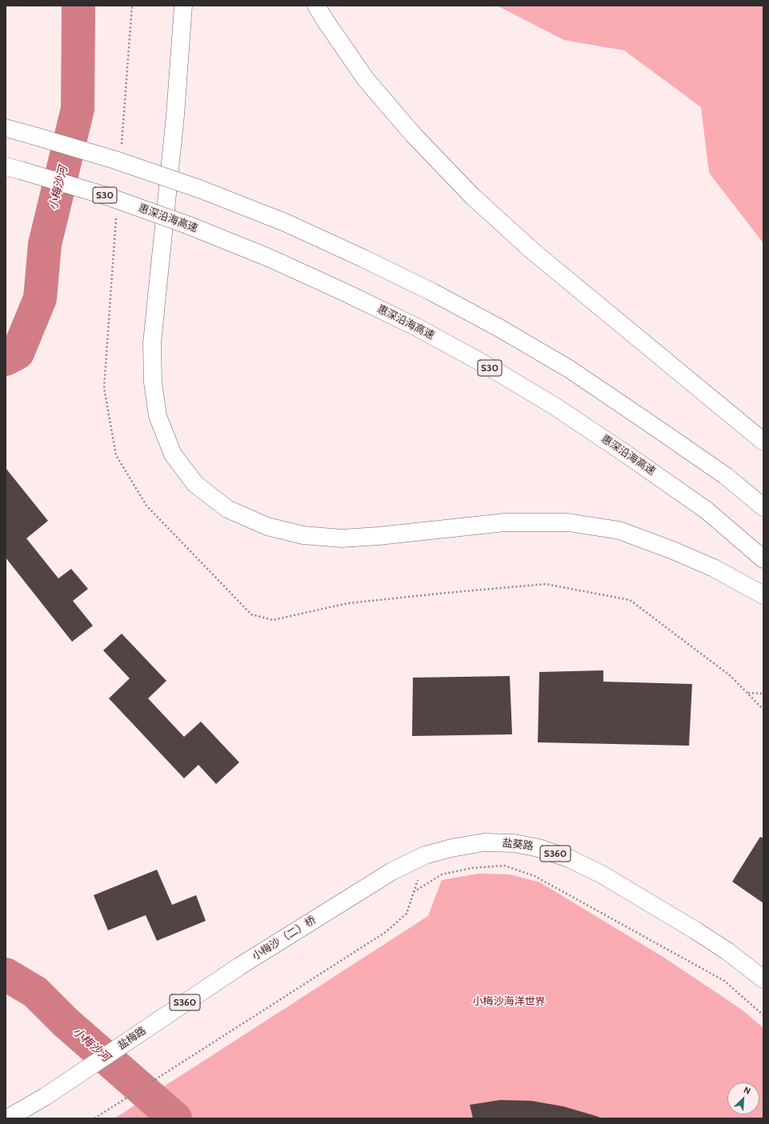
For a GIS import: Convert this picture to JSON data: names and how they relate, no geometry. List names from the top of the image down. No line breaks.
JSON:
{"streets":{"main road":["S30","惠深沿海高速","盐葵路","S360","小梅沙（二）桥","盐梅路"]},"crossings":[["盐葵路","小梅沙（二）桥"],["小梅沙（二）桥","盐梅路"]],"water":["小梅沙河"],"parks":["小梅沙海洋世界"],"north":"top right"}
